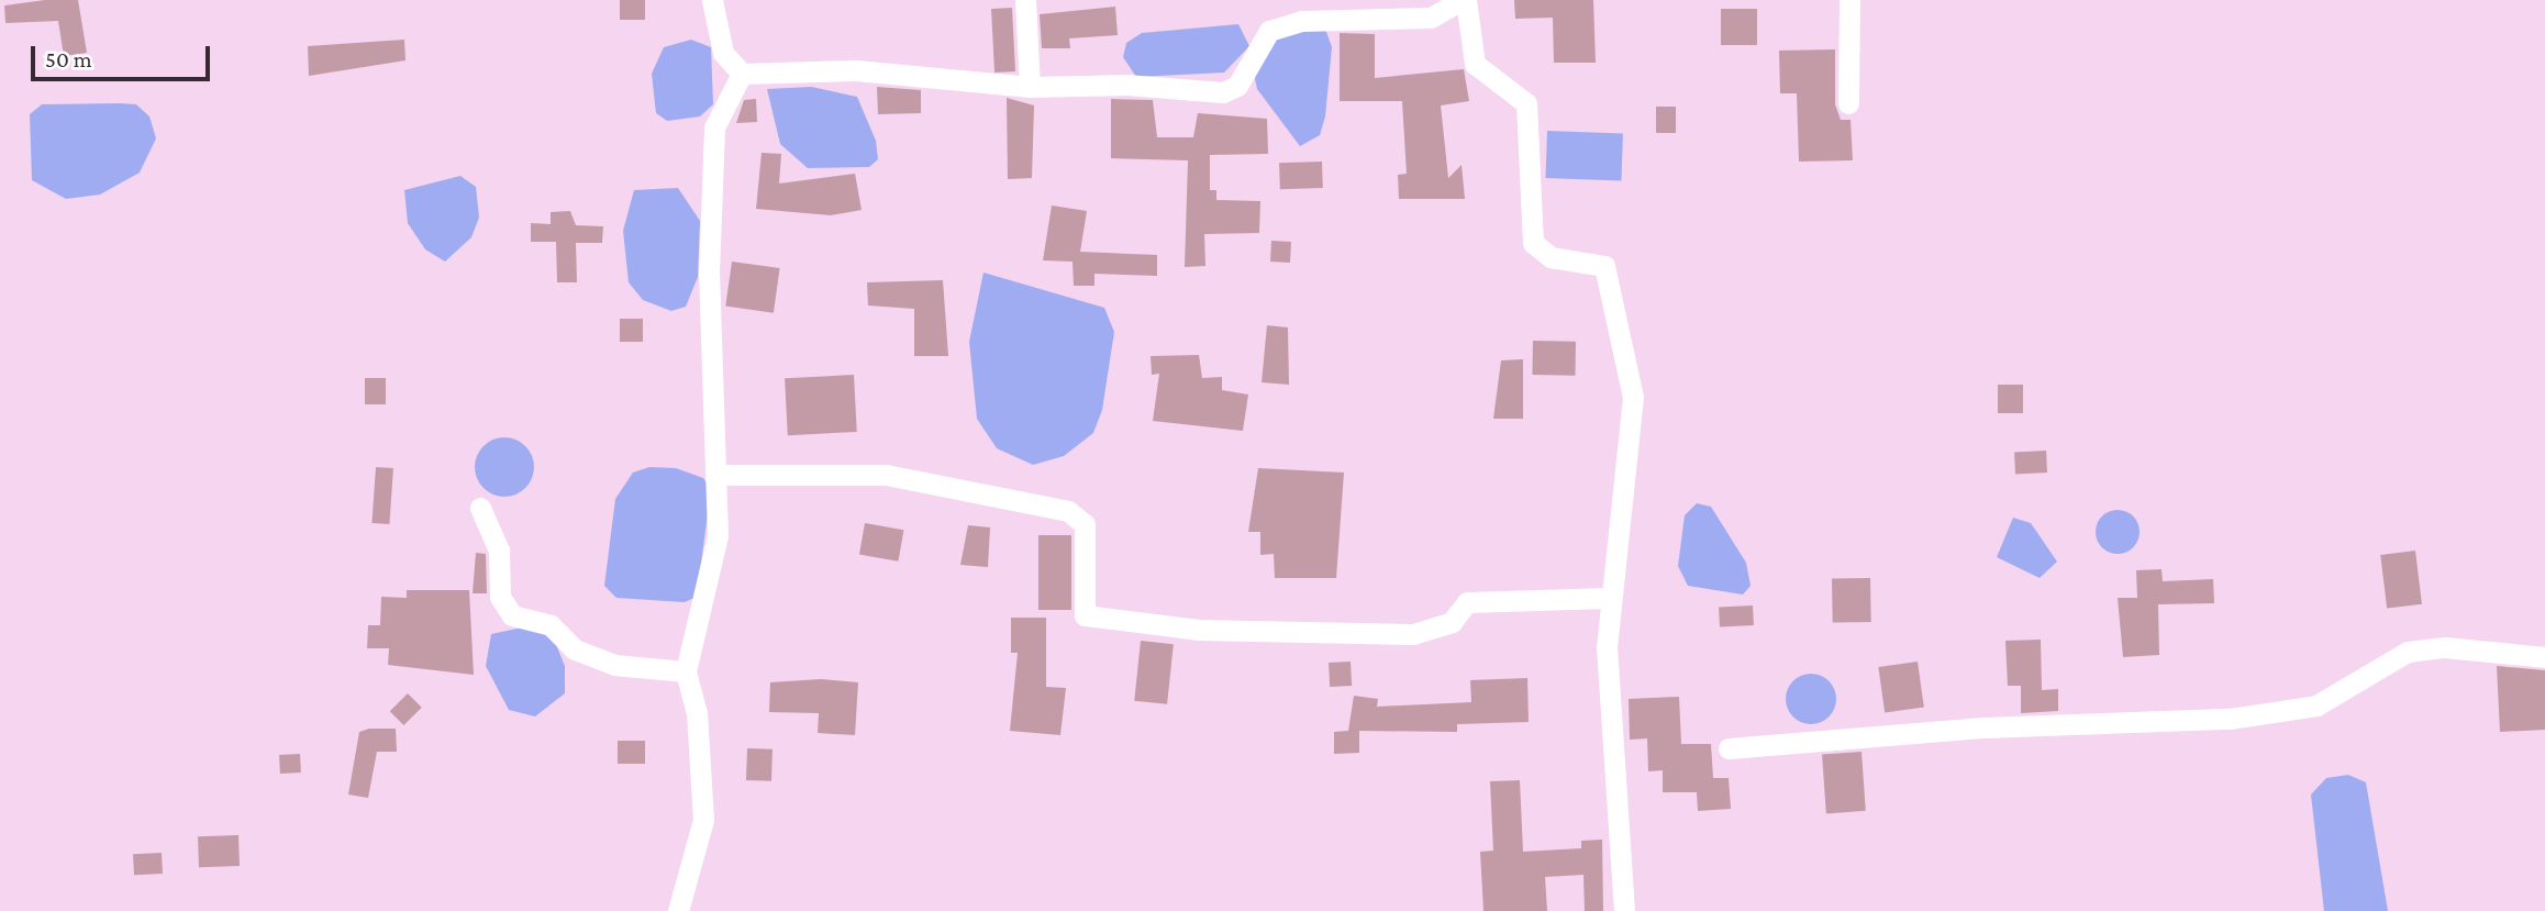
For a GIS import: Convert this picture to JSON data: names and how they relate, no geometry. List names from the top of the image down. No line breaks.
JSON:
{"scale_bar":"50 m"}
